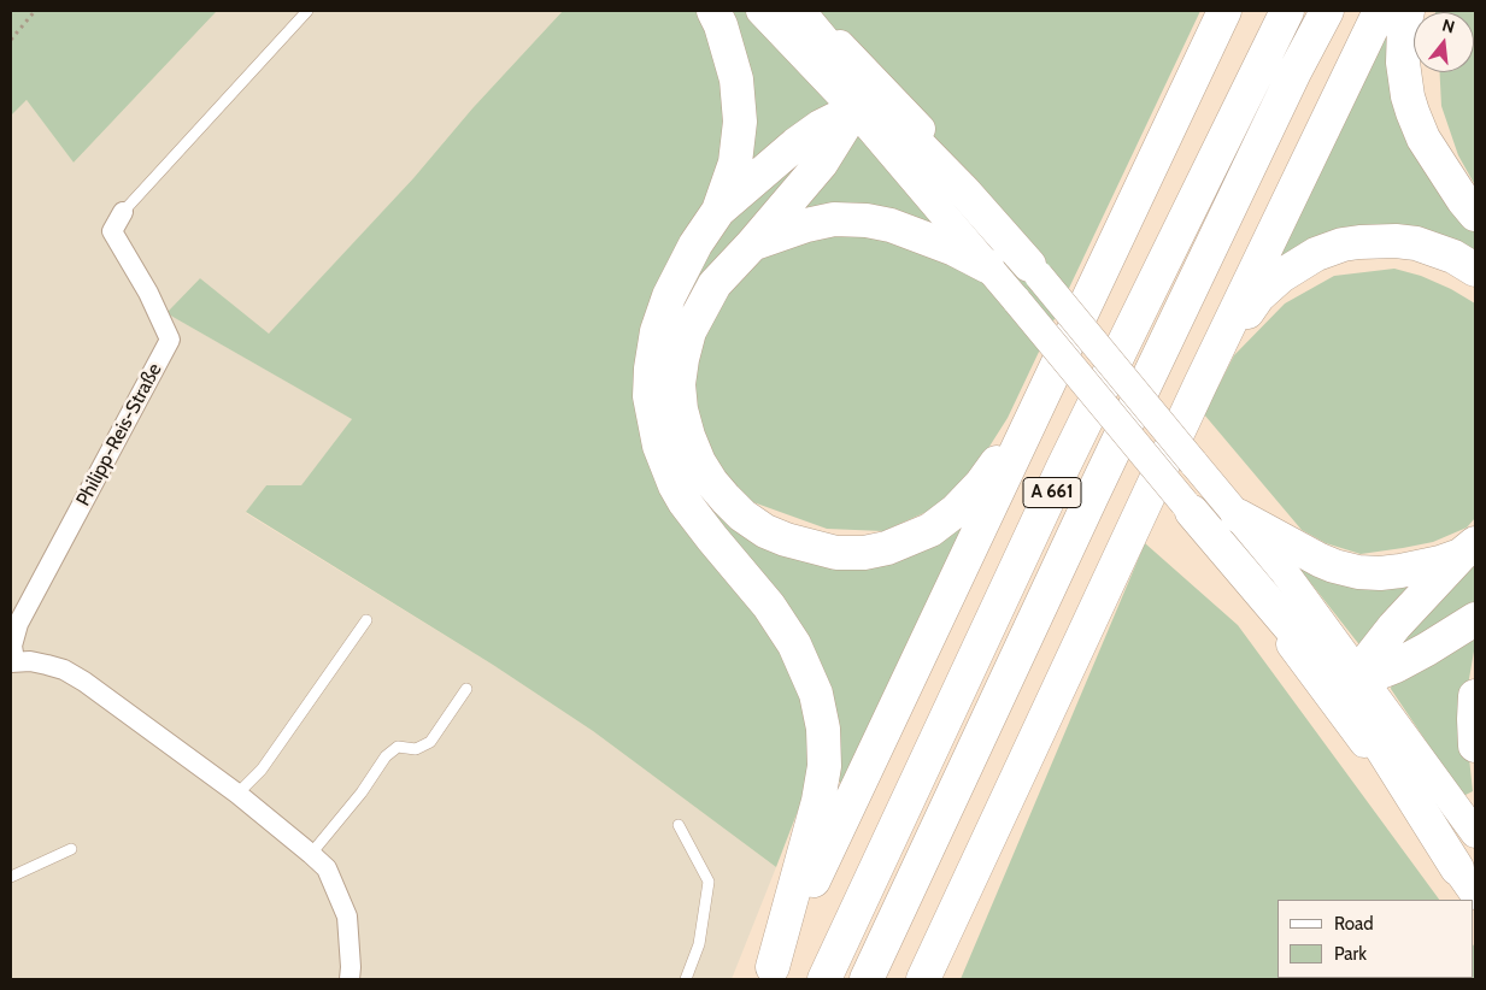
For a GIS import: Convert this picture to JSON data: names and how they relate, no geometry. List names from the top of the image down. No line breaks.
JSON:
{"streets":{"highway":["A 661"],"street":["Philipp-Reis-Straße"]},"legend":["Road","Park"],"north":"top"}
